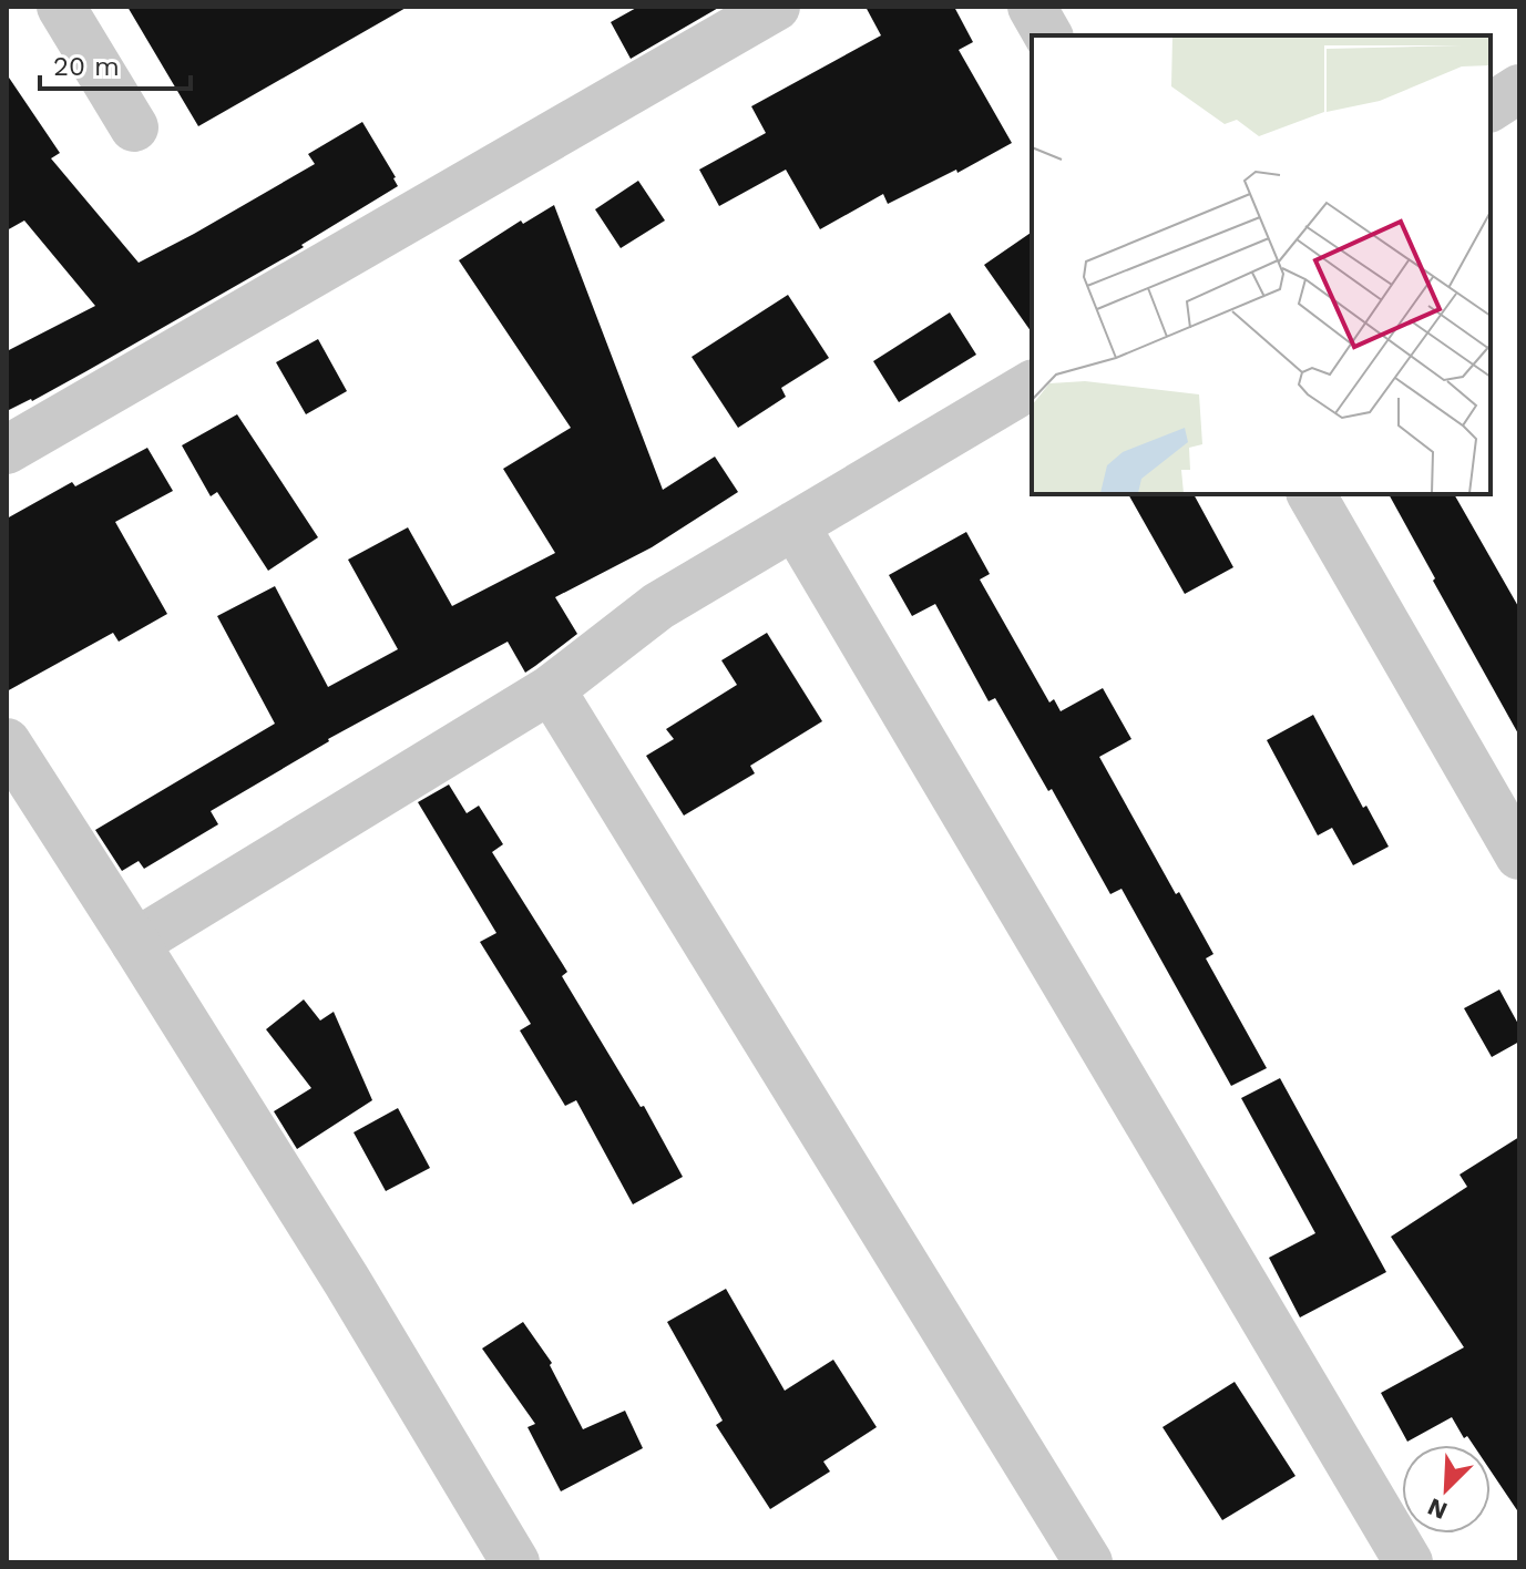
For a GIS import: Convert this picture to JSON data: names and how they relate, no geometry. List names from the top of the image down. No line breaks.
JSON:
{"scale_bar":"20 m","north":"bottom left"}
